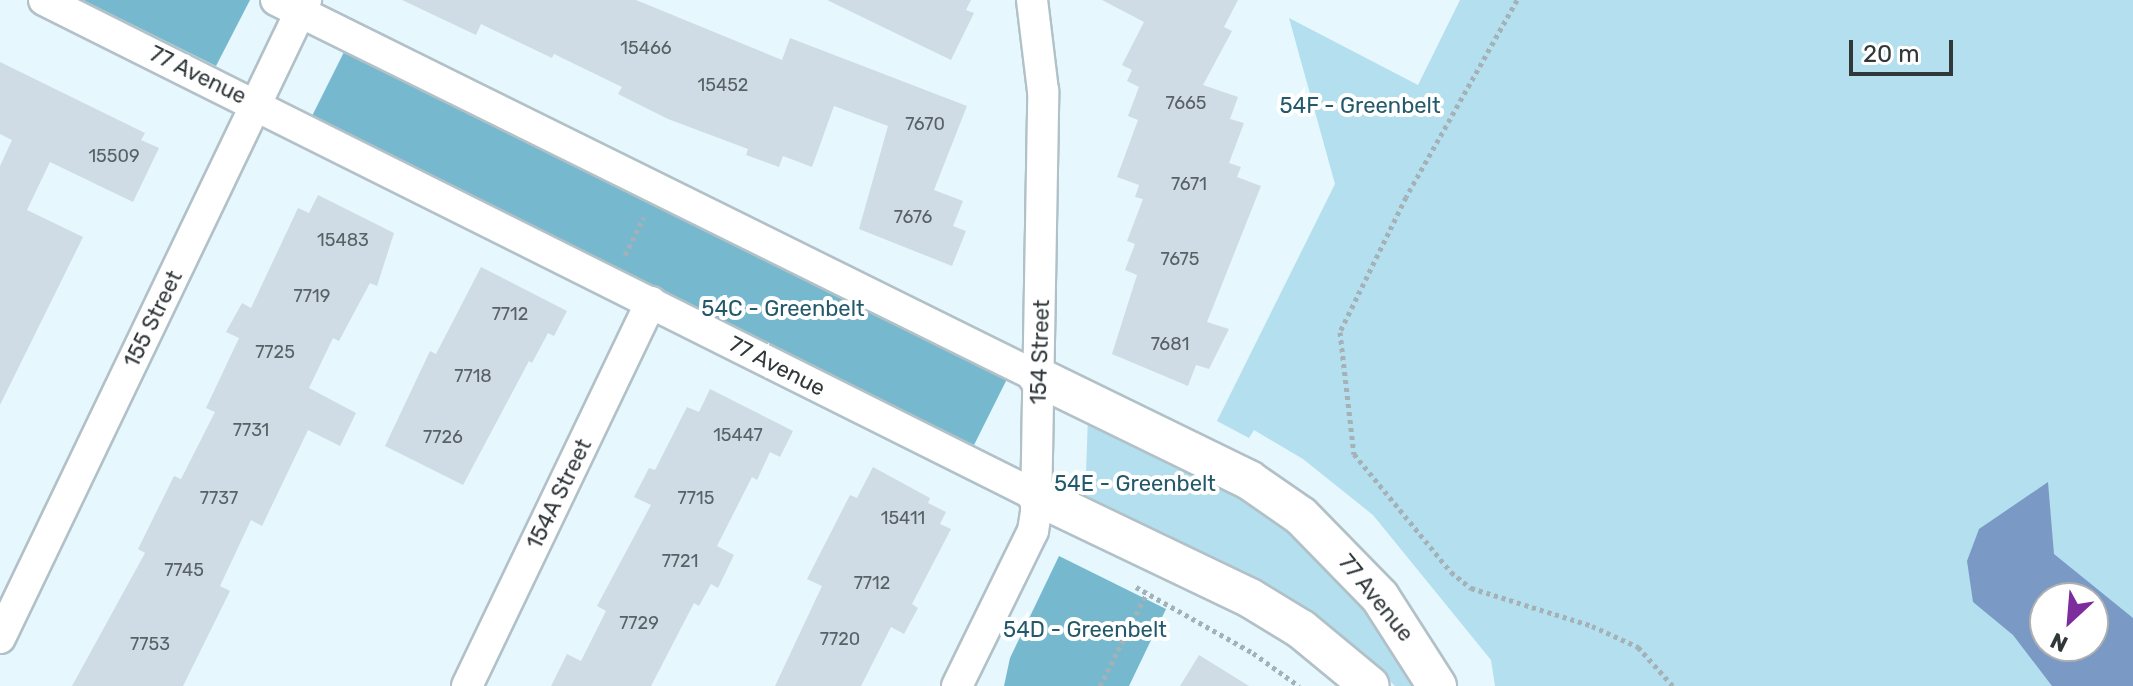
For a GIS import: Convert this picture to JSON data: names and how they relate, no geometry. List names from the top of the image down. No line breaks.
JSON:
{"streets":{"street":["77 Avenue","155 Street","154 Street","154A Street"]},"crossings":[["77 Avenue","155 Street"],["77 Avenue","154 Street"],["77 Avenue","154A Street"]],"parks":["54F - Greenbelt","54C - Greenbelt","54E - Greenbelt","54D - Greenbelt"],"house_numbers":["15466","15452","7665","7670","15509","7671","7676","15483","7675","7719","7712","7681","7725","7718","7731","15447","7726","7737","7715","15411","7721","7745","7712","7729","7720","7753"],"scale_bar":"20 m","north":"bottom left"}
